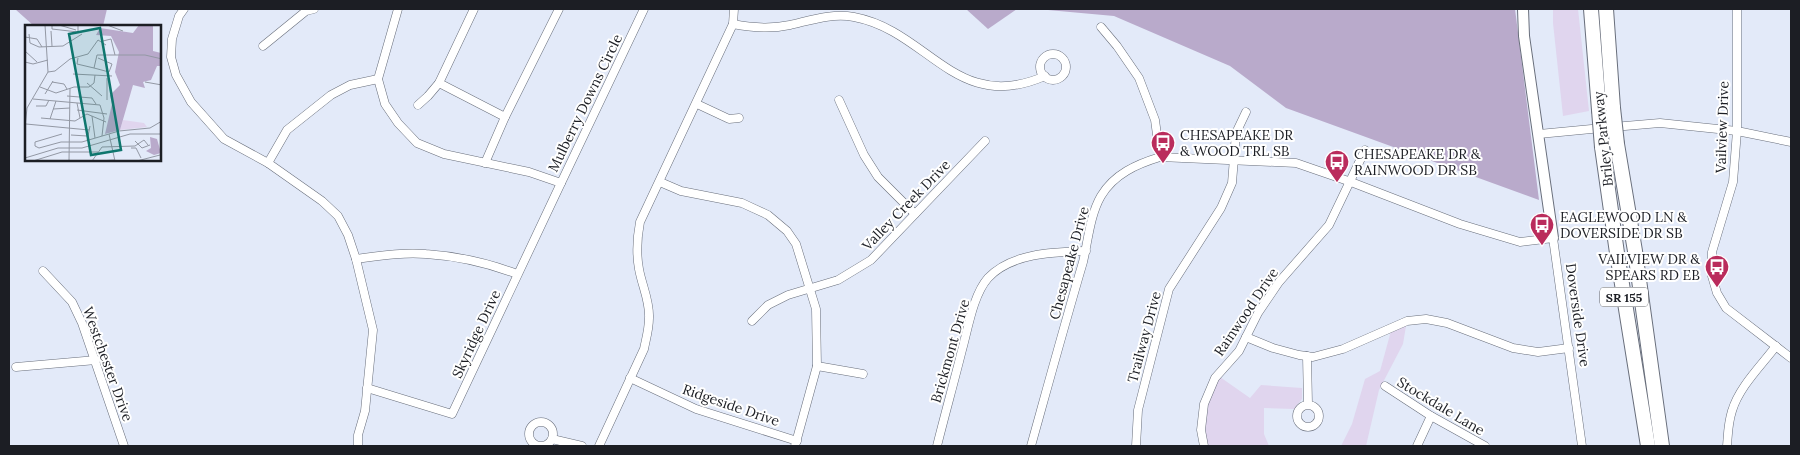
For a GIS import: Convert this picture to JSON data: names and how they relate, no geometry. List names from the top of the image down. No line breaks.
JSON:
{"streets":{"highway":["Briley Parkway","SR 155"],"street":["Mulberry Downs Circle","Vailview Drive","Valley Creek Drive","Chesapeake Drive","Rainwood Drive","Doverside Drive","Skyridge Drive","Trailway Drive","Brickmont Drive","Westchester Drive","Ridgeside Drive","Stockdale Lane"]},"crossings":[["Mulberry Downs Circle","Skyridge Drive"],["Chesapeake Drive","Rainwood Drive"],["Chesapeake Drive","Doverside Drive"],["Chesapeake Drive","Trailway Drive"],["Chesapeake Drive","Brickmont Drive"]],"places":{"bus stop":["CHESAPEAKE DR & WOOD TRL SB","CHESAPEAKE DR & RAINWOOD DR SB","EAGLEWOOD LN & DOVERSIDE DR SB","VAILVIEW DR & SPEARS RD EB"]}}
